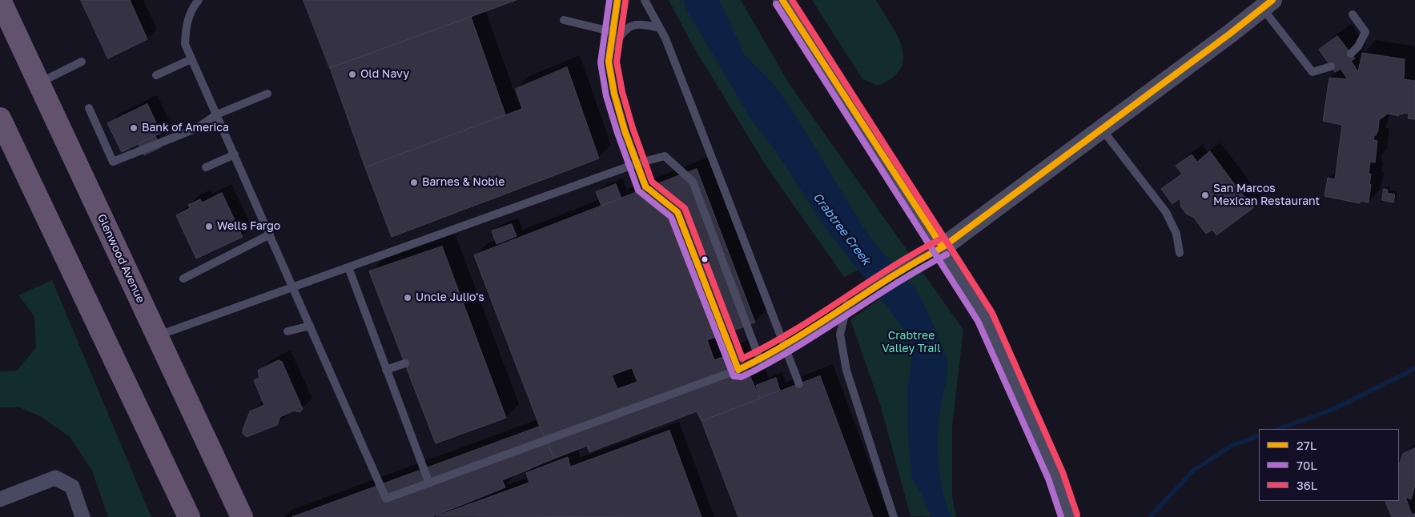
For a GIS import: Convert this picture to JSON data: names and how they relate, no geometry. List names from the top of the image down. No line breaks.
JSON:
{"streets":{"highway":["Glenwood Avenue"]},"water":["Crabtree Creek"],"parks":["Crabtree Valley Trail"],"places":["Old Navy","Bank of America","Barnes & Noble","San Marcos Mexican Restaurant","Wells Fargo","Uncle Julio's"],"lines":["transit line 27L","transit line 70L","transit line 36L"],"legend":["27L","70L","36L"]}
